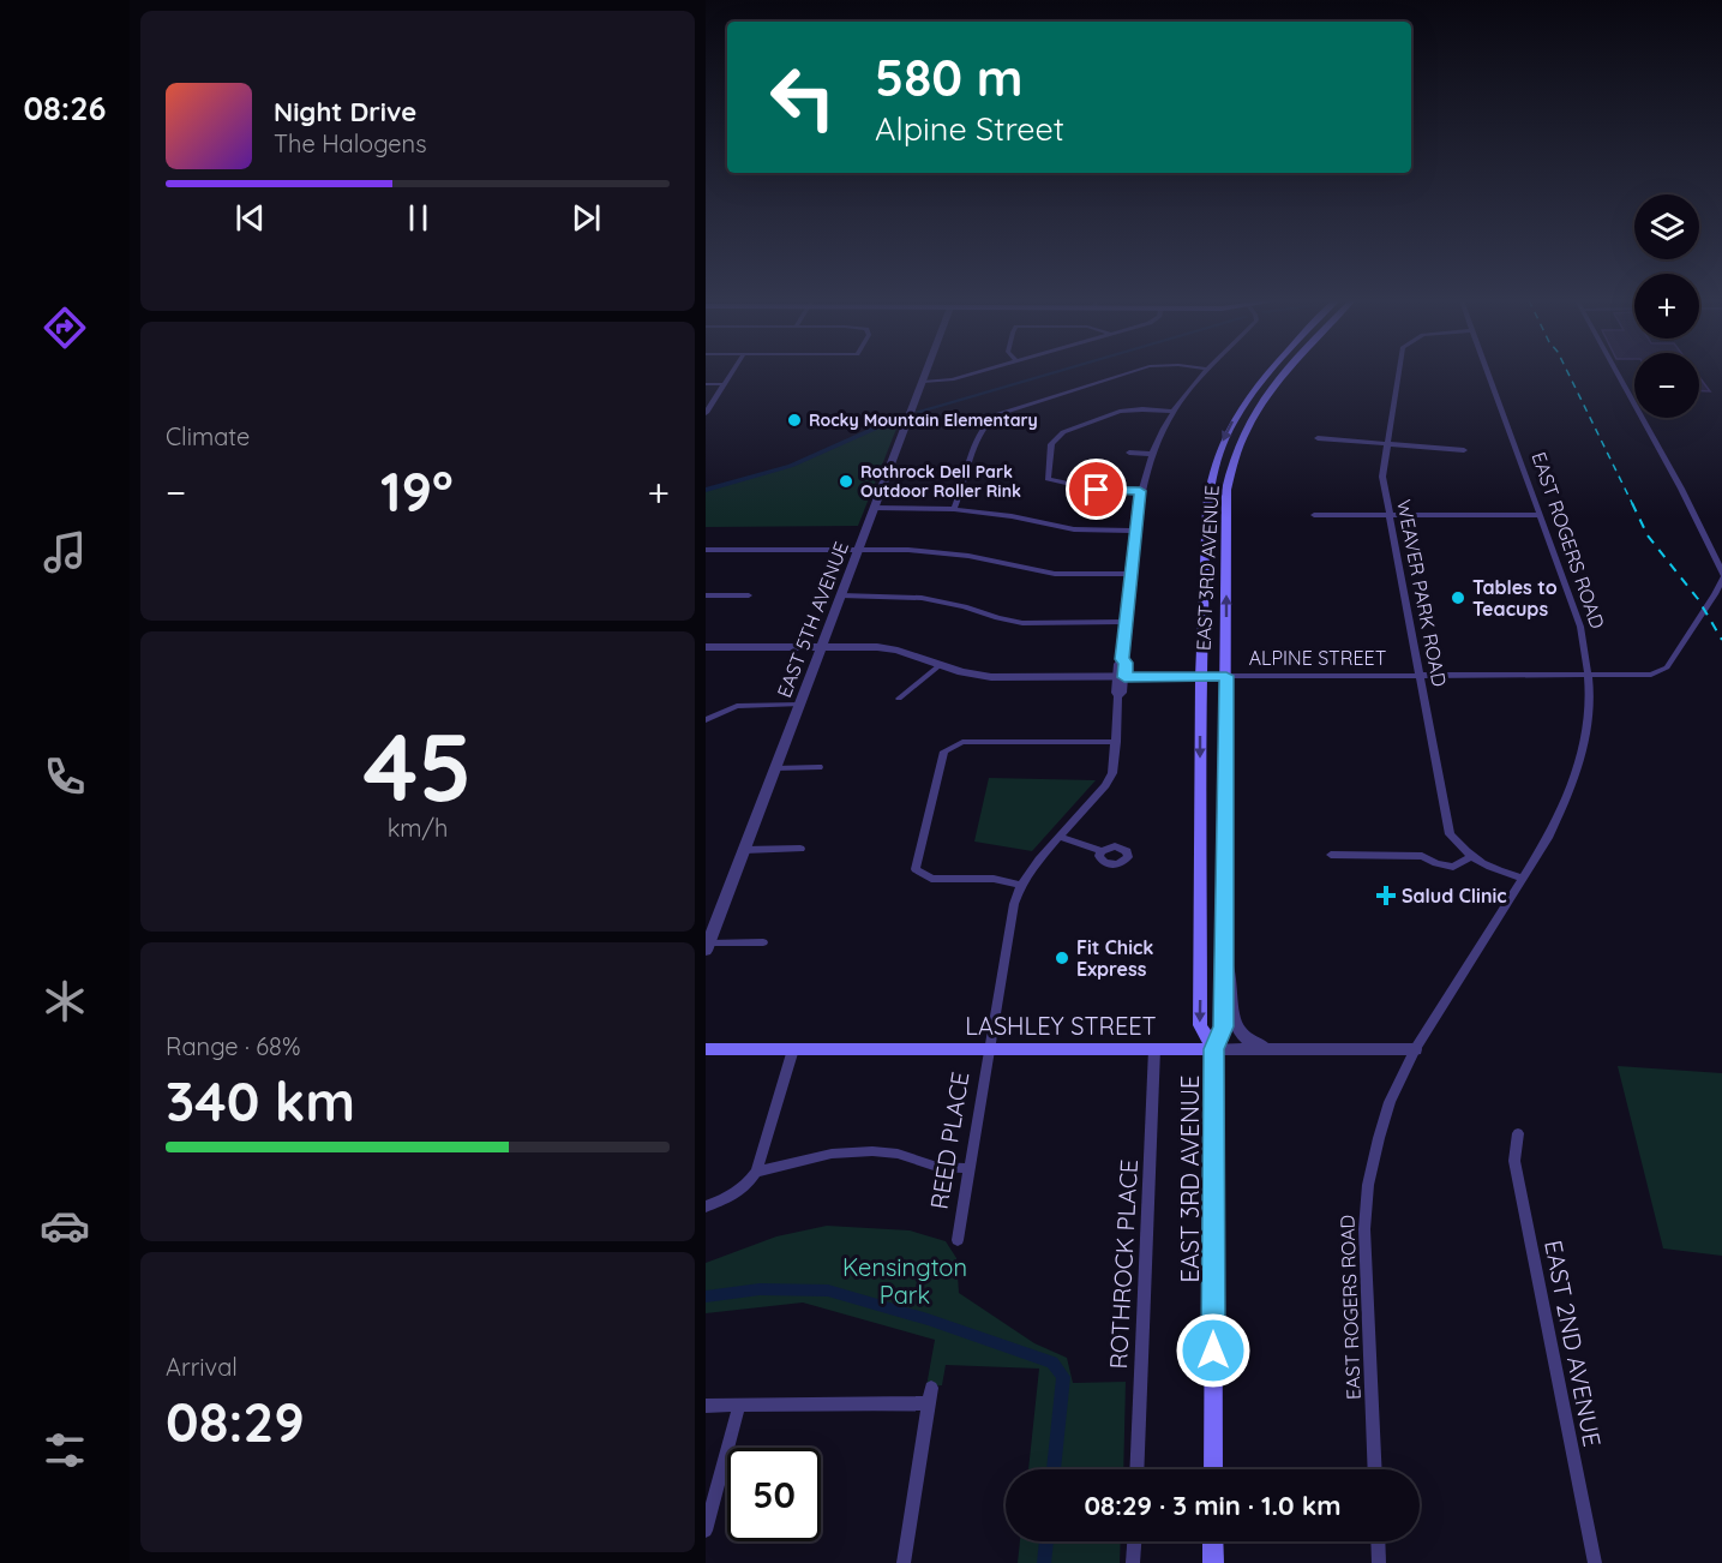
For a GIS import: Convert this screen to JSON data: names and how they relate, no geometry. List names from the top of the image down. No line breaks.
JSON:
{"streets":{"main road":["EAST 3RD AVENUE","LASHLEY STREET"],"street":["EAST ROGERS ROAD","WEAVER PARK ROAD","EAST 5TH AVENUE","ALPINE STREET","REED PLACE","ROTHROCK PLACE","EAST 2ND AVENUE"]},"crossings":[["EAST ROGERS ROAD","WEAVER PARK ROAD"],["EAST ROGERS ROAD","ALPINE STREET"],["EAST ROGERS ROAD","LASHLEY STREET"],["EAST 3RD AVENUE","ALPINE STREET"],["EAST 3RD AVENUE","LASHLEY STREET"],["WEAVER PARK ROAD","ALPINE STREET"],["EAST 5TH AVENUE","ALPINE STREET"],["LASHLEY STREET","REED PLACE"],["LASHLEY STREET","ROTHROCK PLACE"]],"parks":["Kensington Park"],"places":{"other":["Rocky Mountain Elementary","Rothrock Dell Park Outdoor Roller Rink","Tables to Teacups","Fit Chick Express"],"health":["Salud Clinic"]},"page":{"tabs":"08:26","turn":["580 m","Alpine Street"],"song":["Night Drive","The Halogens"],"map_buttons":["+","−"],"tile":["Climate",["45","km/h"],["Range · 68%","340 km"],["Arrival","08:29"]],"heat":["−","19°","+"],"limit":"50","trip":"08:29 · 3 min · 1.0 km"}}
